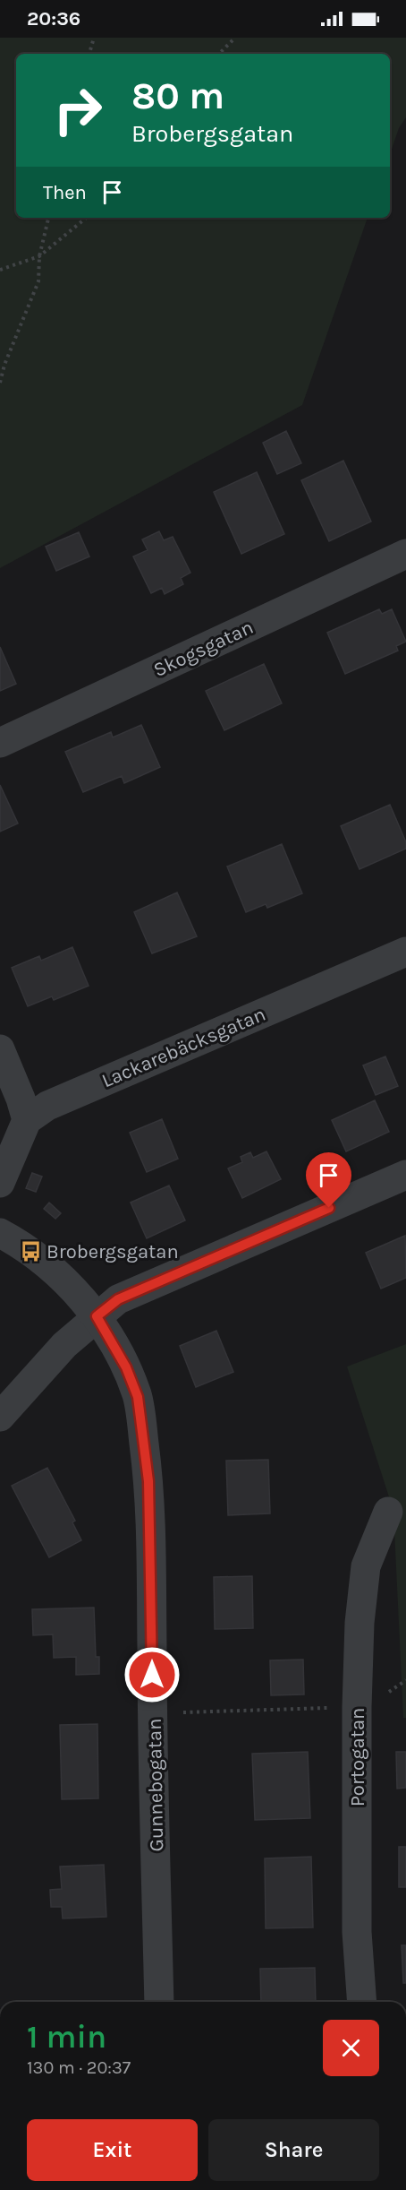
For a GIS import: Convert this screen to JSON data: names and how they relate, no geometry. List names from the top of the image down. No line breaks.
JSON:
{"streets":{"street":["Skogsgatan","Lackarebäcksgatan","Portogatan","Gunnebogatan"]},"places":{"bus stop":["Brobergsgatan"]},"page":{"status":"20:36","turn":["80 m","Brobergsgatan"],"then":"Then","heading":["1 min","130 m · 20:37"],"buttons":["Exit","Share"]}}
